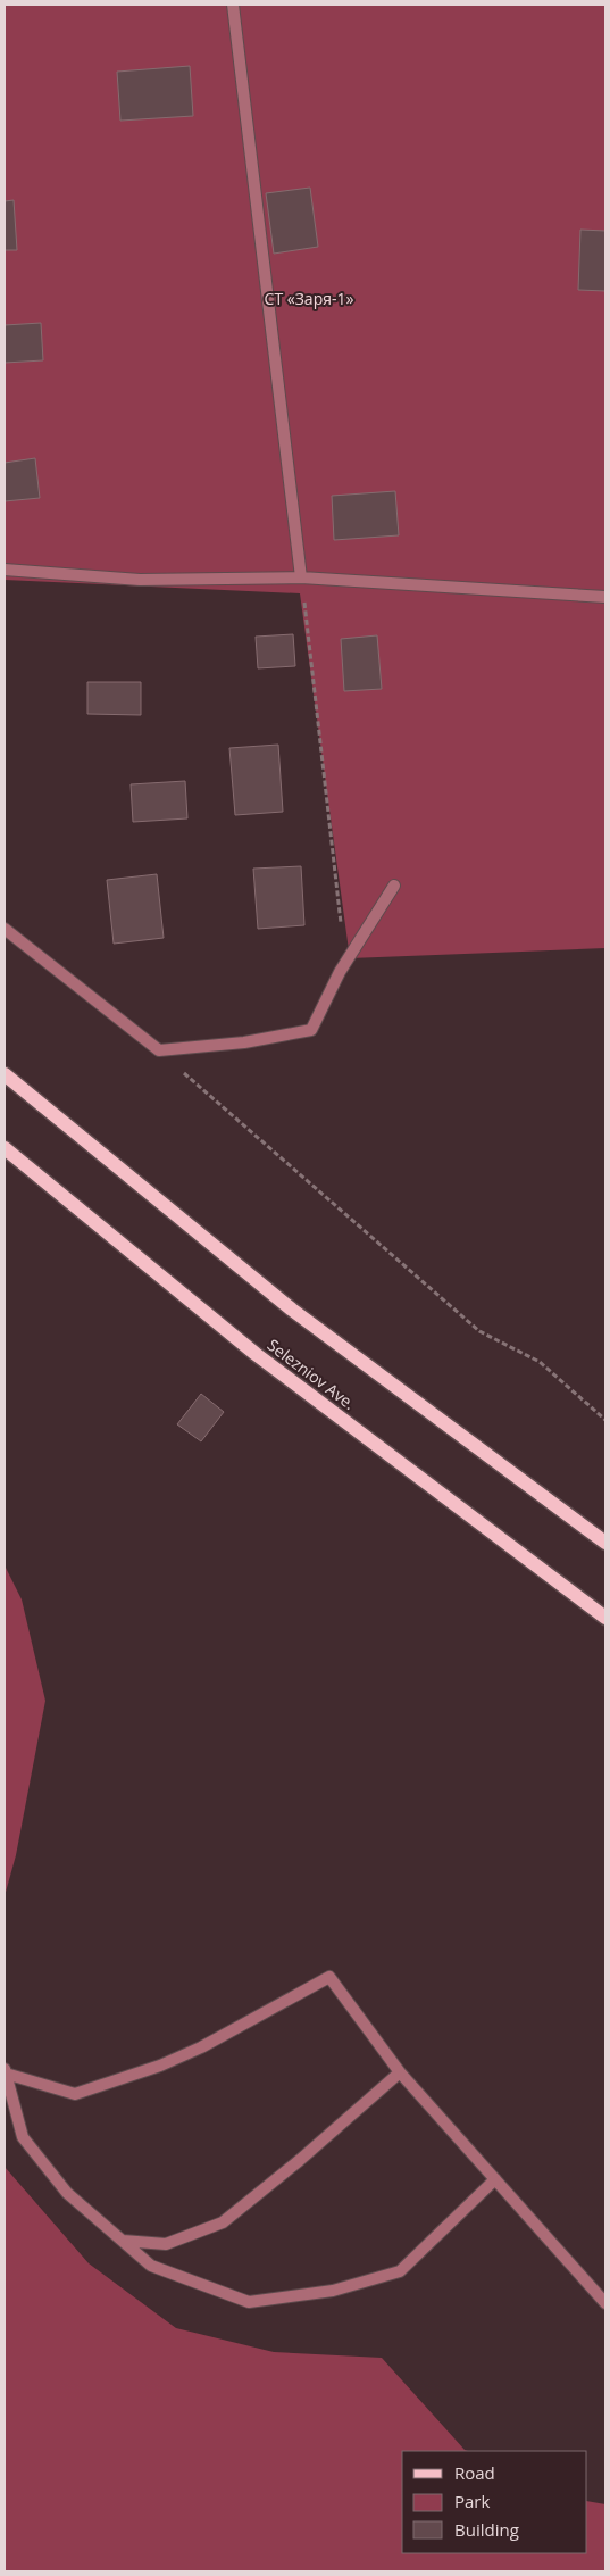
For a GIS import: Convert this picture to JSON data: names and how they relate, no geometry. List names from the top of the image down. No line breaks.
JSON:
{"streets":{"main road":["Selezniov Ave."]},"parks":["СТ «Заря-1»"],"legend":["Road","Park","Building"]}
